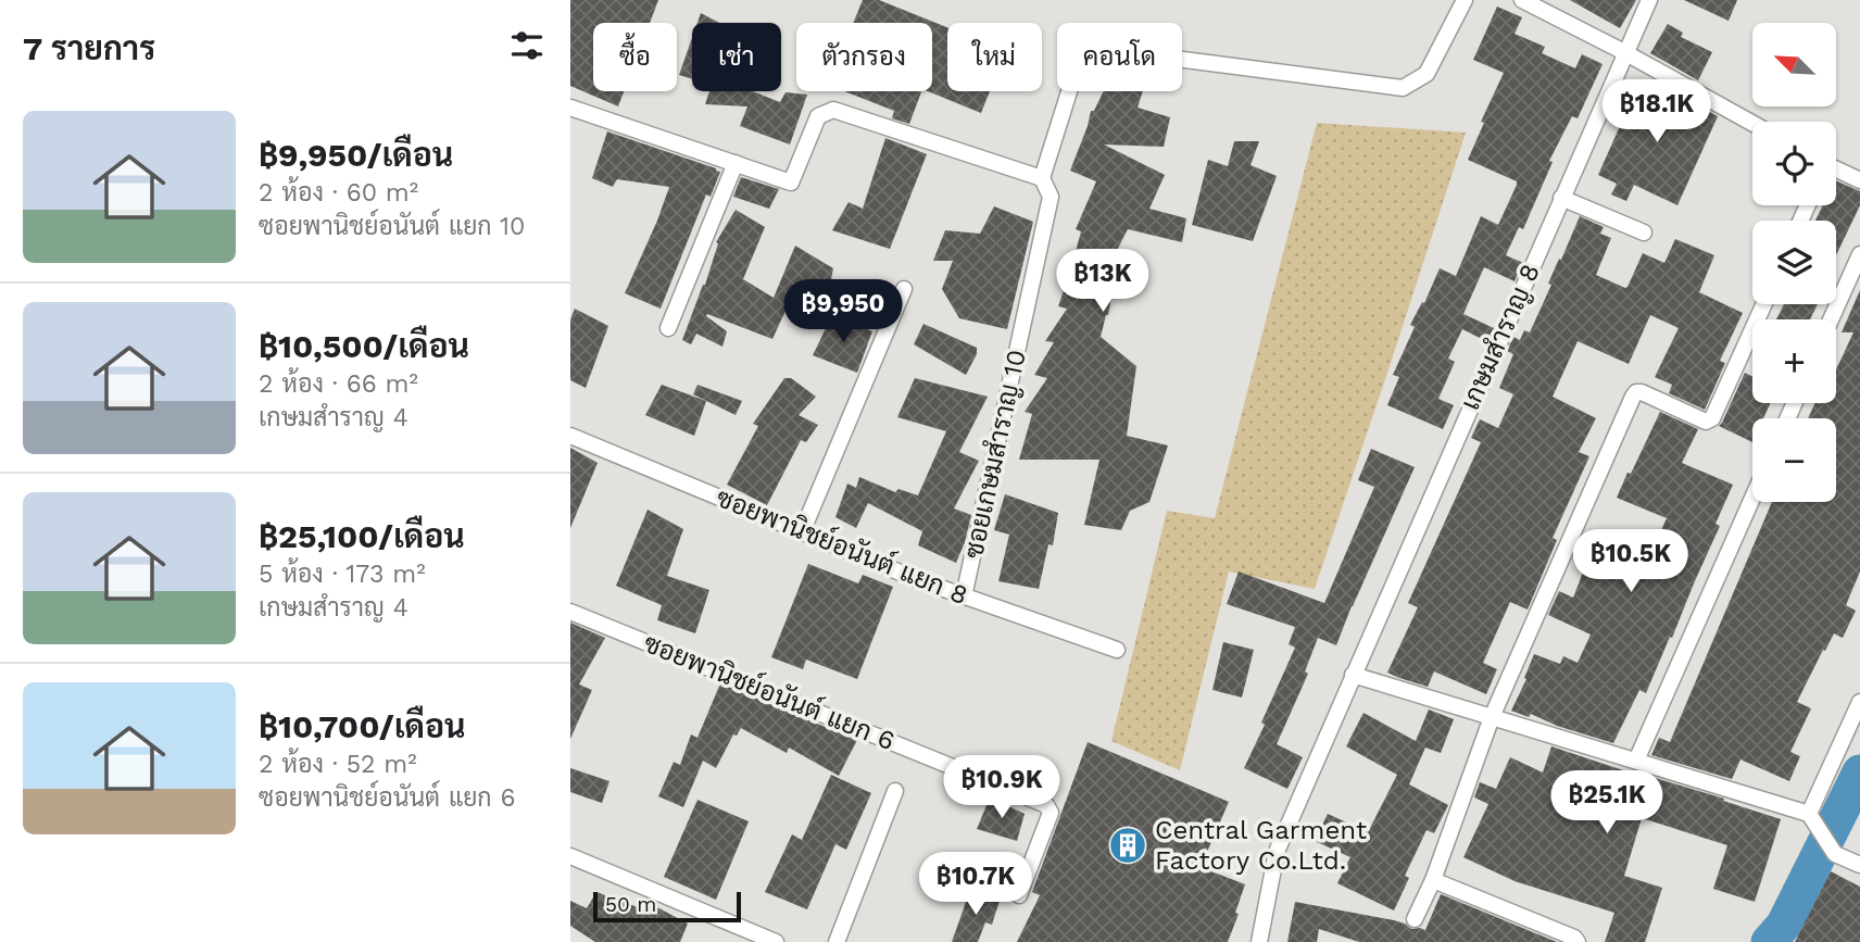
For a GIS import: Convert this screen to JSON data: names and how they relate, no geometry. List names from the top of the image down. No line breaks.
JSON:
{"streets":{"street":["เกษมสำราญ 8","ซอยเกษมสำราญ 10","ซอยพานิชย์อนันต์ แยก 8","ซอยพานิชย์อนันต์ แยก 6"]},"crossings":[["ซอยเกษมสำราญ 10","ซอยพานิชย์อนันต์ แยก 8"]],"places":{"building":["Central Garment Factory Co.Ltd."]},"scale_bar":"50 m","north":"top left","page":{"heading":"7 รายการ","map_buttons":["+","−"],"chip":["ซื้อ","เช่า","ตัวกรอง","ใหม่","คอนโด"],"price":["฿18.1K","฿13K","฿9,950","฿10.5K","฿10.9K","฿25.1K","฿10.7K"],"list":[{"name":"฿9,950/เดือน","note":"2 ห้อง · 60 m² · ซอยพานิชย์อนันต์ แยก 10"},{"name":"฿10,500/เดือน","note":"2 ห้อง · 66 m² · เกษมสำราญ 4"},{"name":"฿25,100/เดือน","note":"5 ห้อง · 173 m² · เกษมสำราญ 4"},{"name":"฿10,700/เดือน","note":"2 ห้อง · 52 m² · ซอยพานิชย์อนันต์ แยก 6"}],"scale":"50 m"}}
